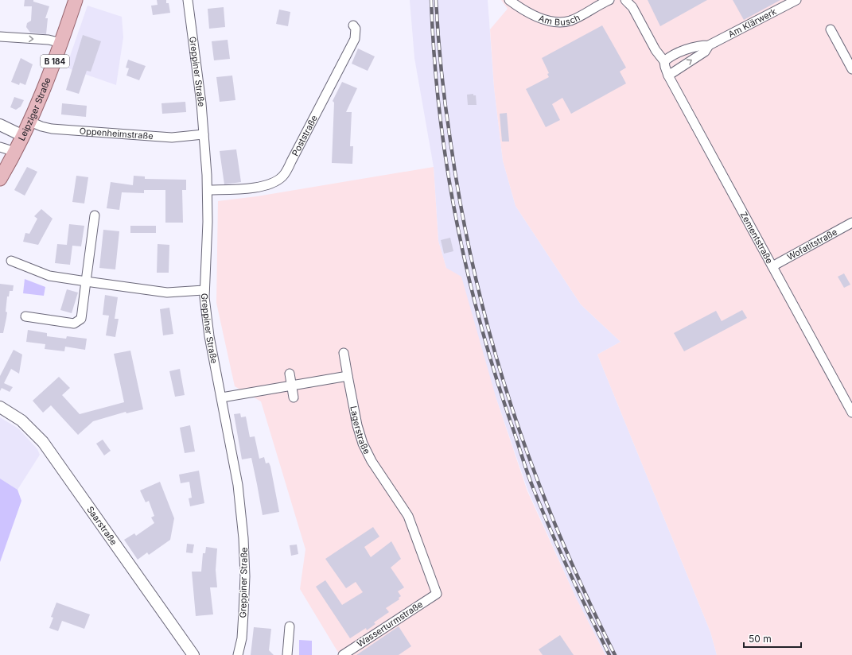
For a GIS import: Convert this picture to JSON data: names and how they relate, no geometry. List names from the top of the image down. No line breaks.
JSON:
{"streets":{"main road":["B 184","Leipziger Straße"],"street":["Am Busch","Am Klärwerk","Greppiner Straße","Oppenheimstraße","Poststraße","Zementstraße","Wofatitstraße","Lagerstraße","Saarstraße","Wasserturmstraße"]},"crossings":[["Am Klärwerk","Zementstraße"],["Greppiner Straße","Oppenheimstraße"],["Greppiner Straße","Poststraße"],["Leipziger Straße","Oppenheimstraße"],["Zementstraße","Wofatitstraße"],["Lagerstraße","Wasserturmstraße"]],"scale_bar":"50 m"}
